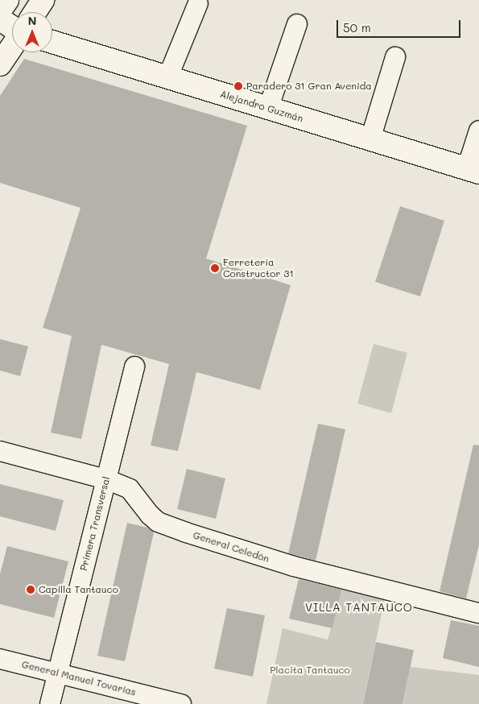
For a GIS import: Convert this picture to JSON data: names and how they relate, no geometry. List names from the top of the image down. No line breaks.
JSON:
{"streets":{"street":["Alejandro Guzmán","Primera Transversal","General Celedón","General Manuel Tovarias"]},"crossings":[["Primera Transversal","General Celedón"],["Primera Transversal","General Manuel Tovarias"]],"districts":["VILLA TANTAUCO"],"parks":["Placita Tantauco"],"places":["Paradero 31 Gran Avenida","Ferretería Constructor 31","Capilla Tantauco"],"scale_bar":"50 m","north":"top"}
